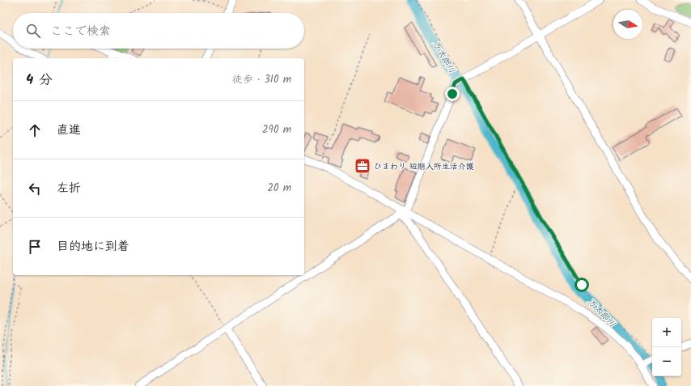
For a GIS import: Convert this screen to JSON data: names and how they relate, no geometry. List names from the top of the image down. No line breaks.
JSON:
{"water":["万太郎川"],"places":{"office":["ひまわり 短期入所生活介護"]},"north":"right","page":{"search":"ここで検索","heading":["4 分","徒歩 · 310 m"],"list":[["直進","290 m"],["左折","20 m"],"目的地に到着"],"map_buttons":["+","−"]}}
